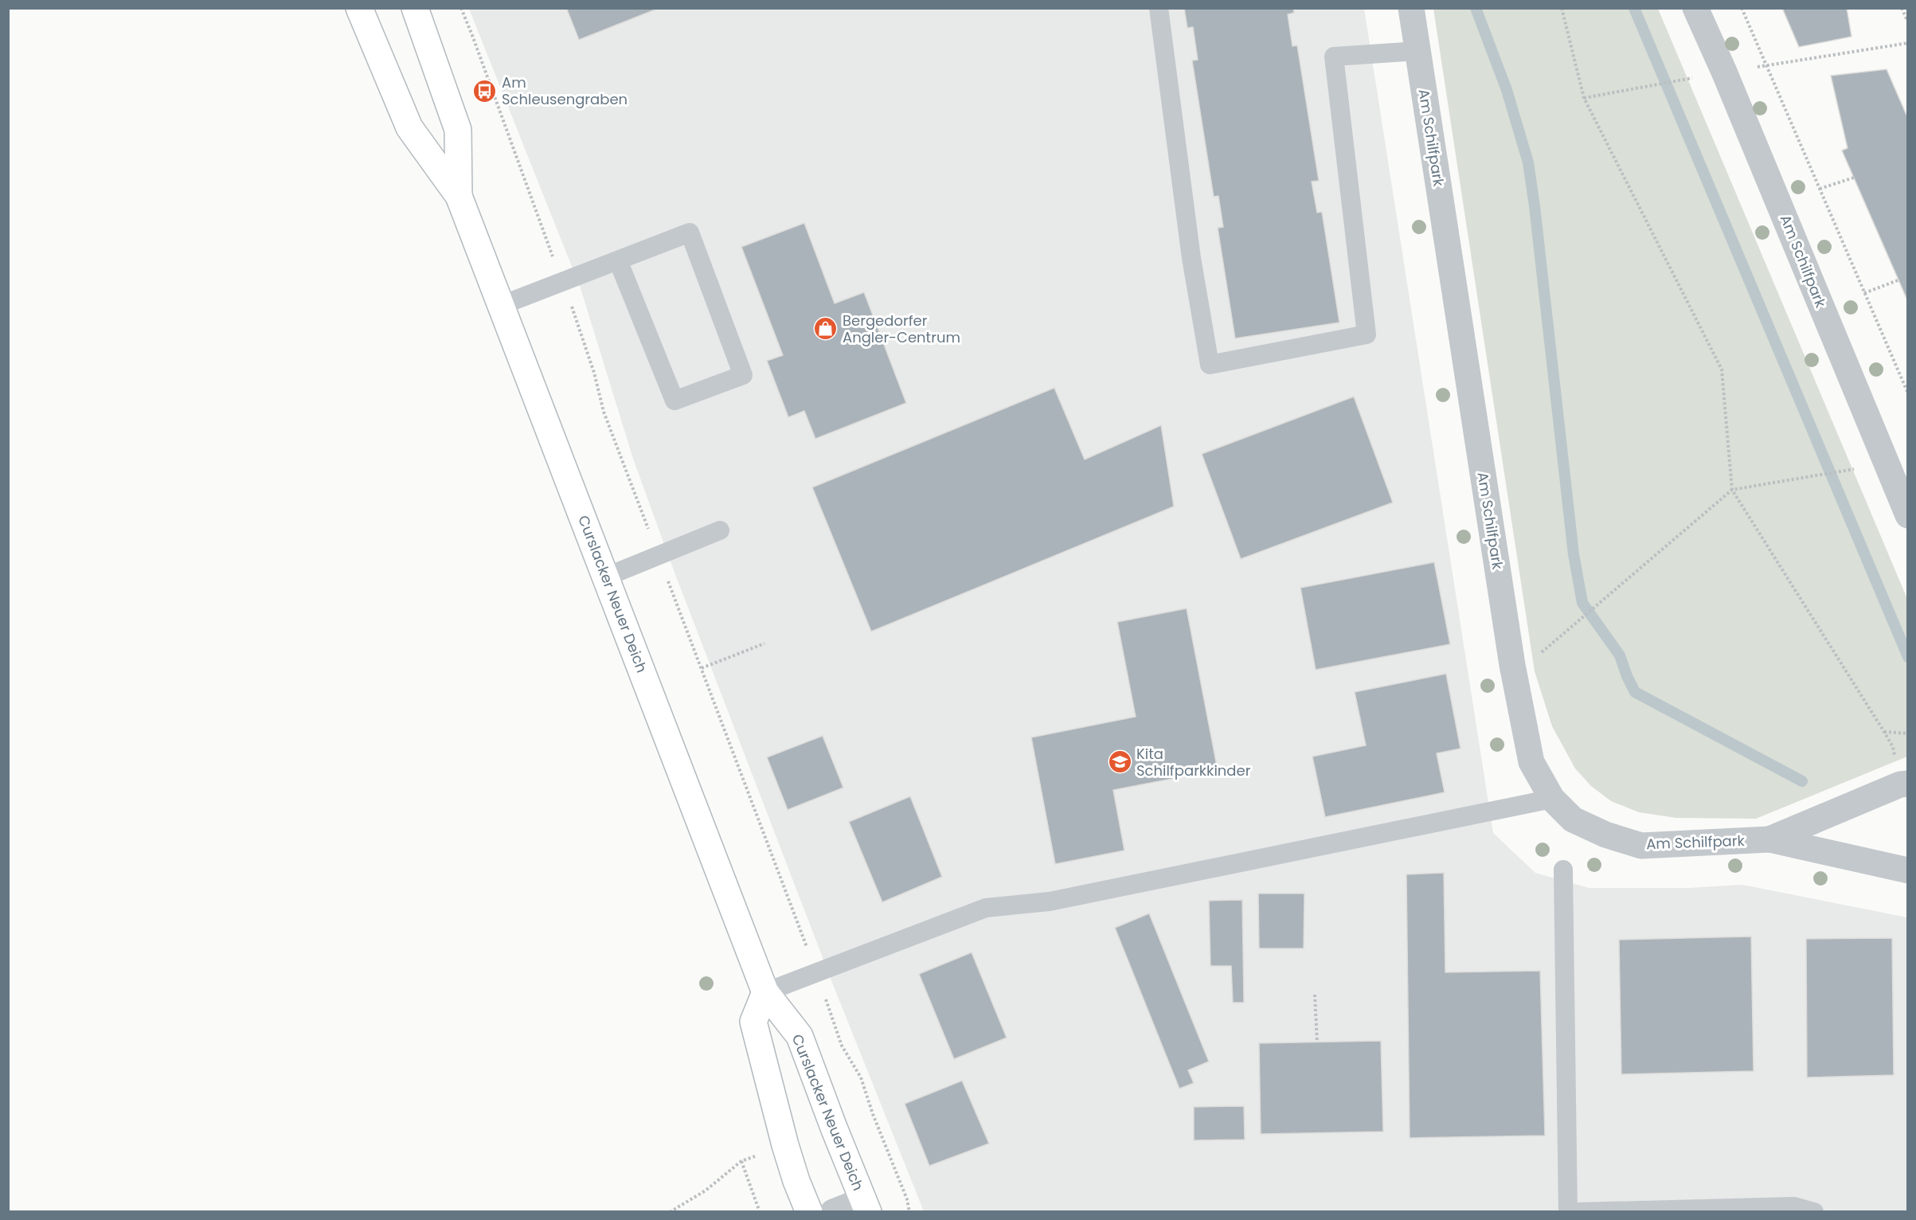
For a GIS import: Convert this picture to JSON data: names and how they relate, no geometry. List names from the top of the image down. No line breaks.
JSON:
{"streets":{"main road":["Curslacker Neuer Deich"],"street":["Am Schilfpark"]},"places":{"bus stop":["Am Schleusengraben"],"shop":["Bergedorfer Angler-Centrum"],"school or university":["Kita Schilfparkkinder"]}}
